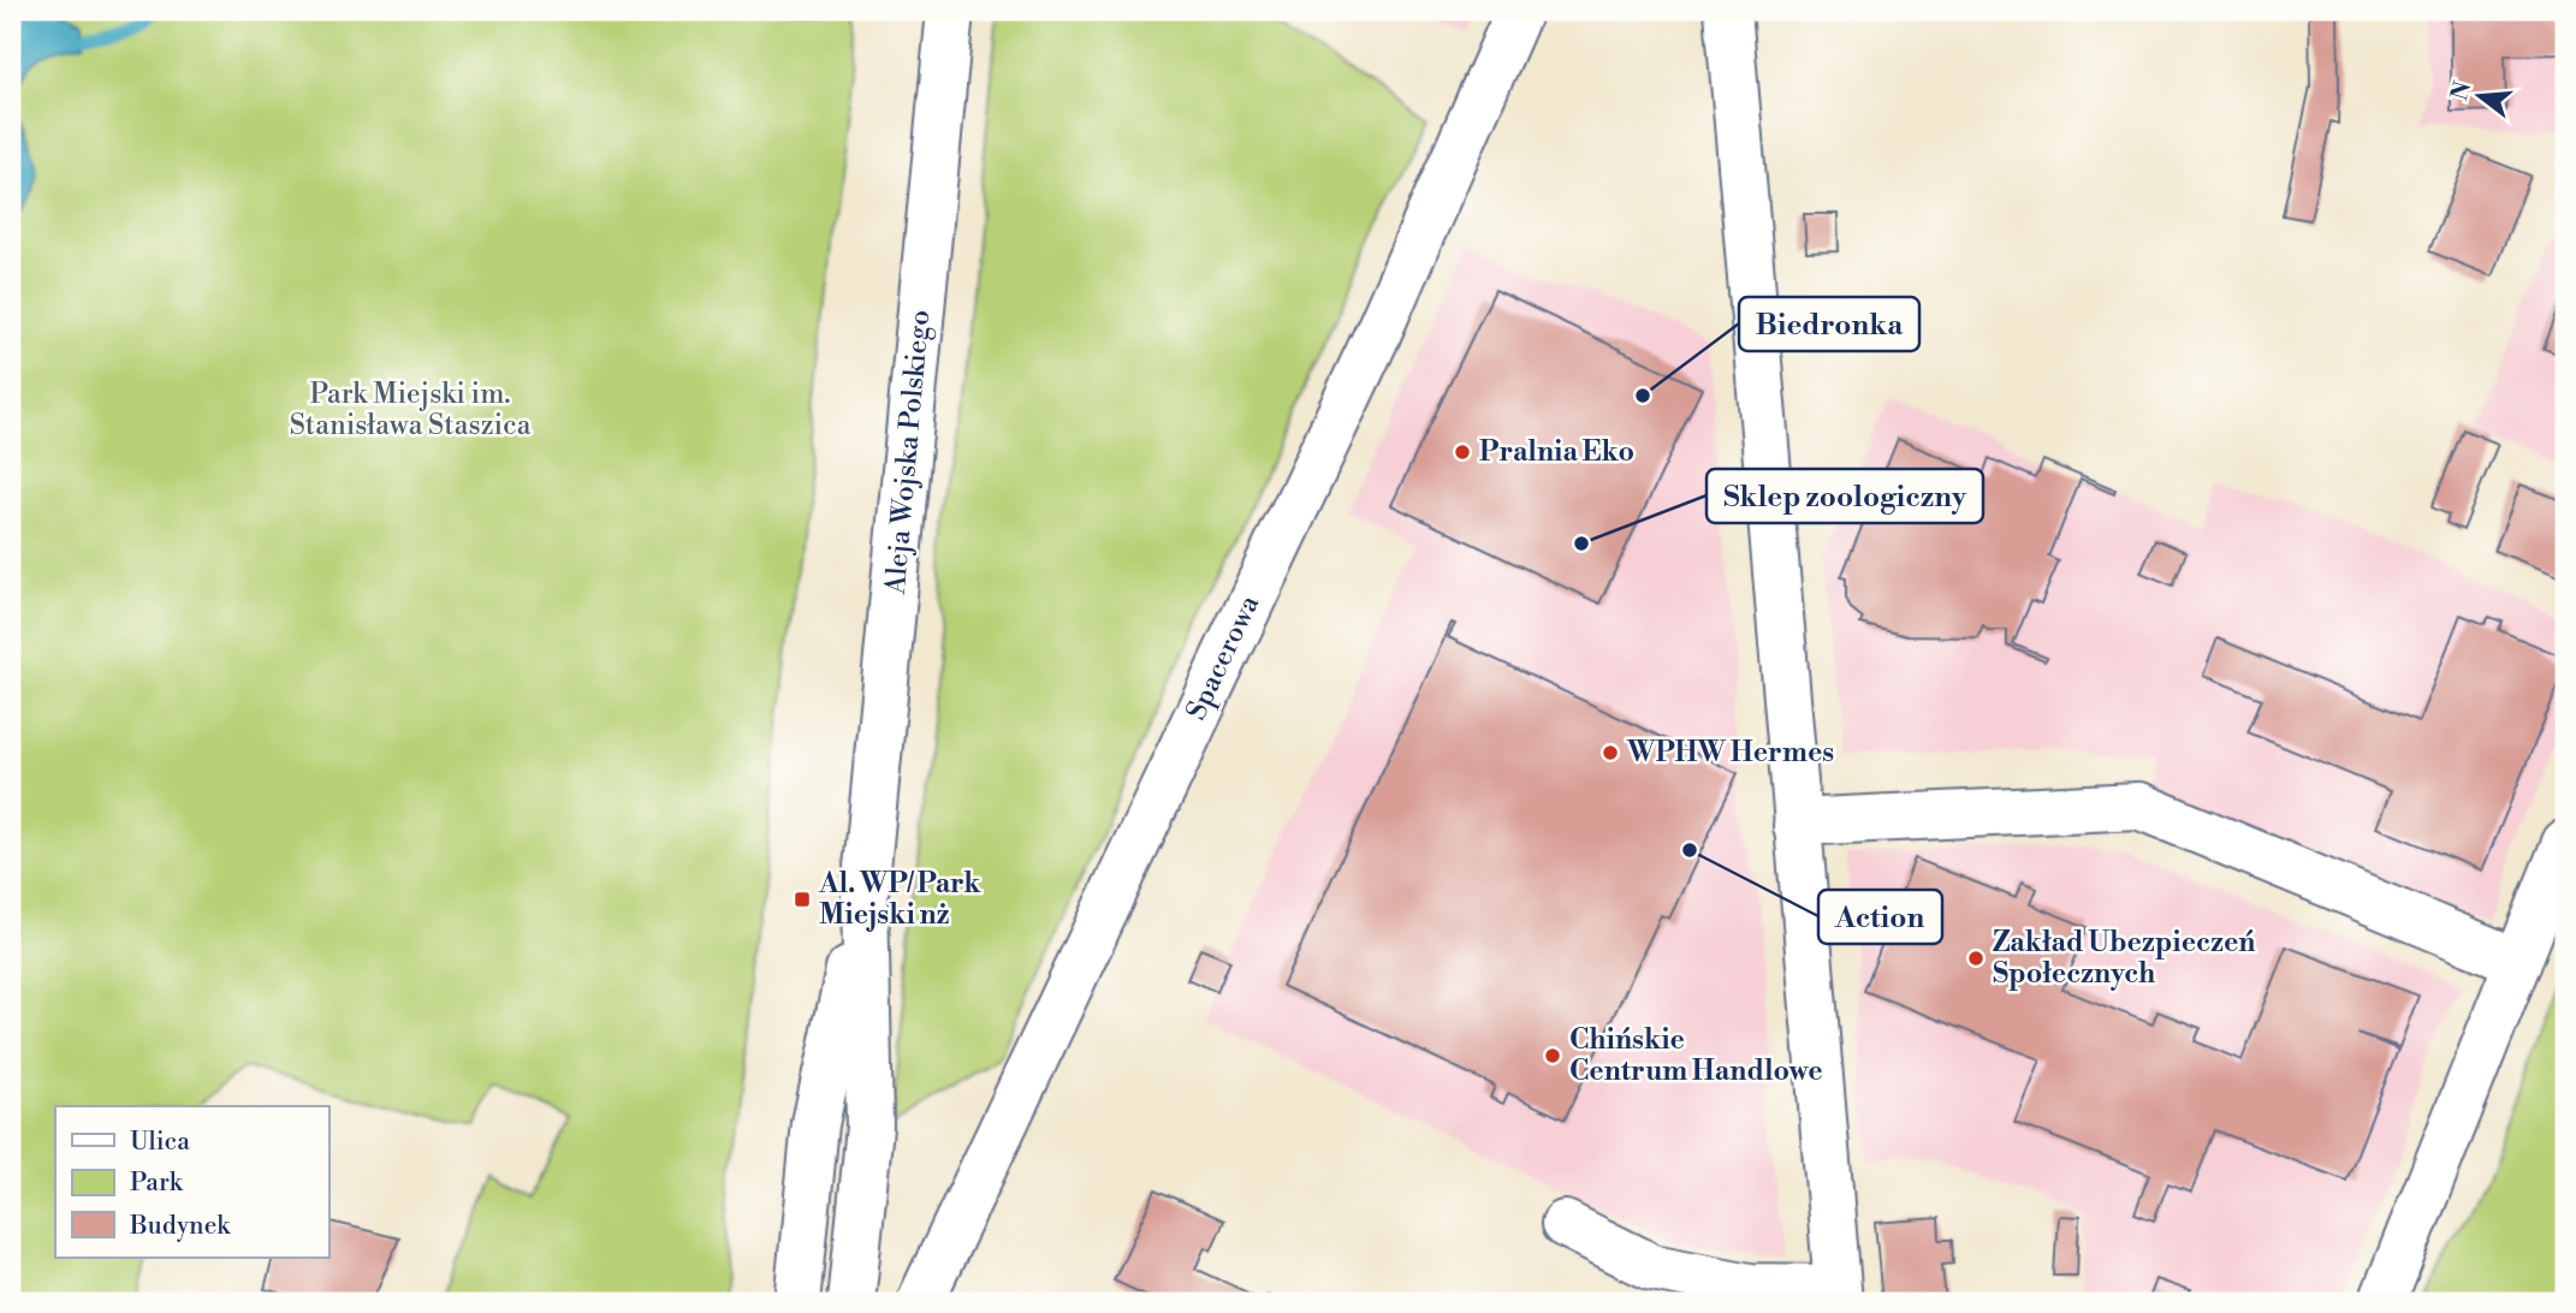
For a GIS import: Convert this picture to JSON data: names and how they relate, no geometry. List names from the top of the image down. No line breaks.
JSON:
{"streets":{"street":["Aleja Wojska Polskiego","Spacerowa"]},"parks":["Park Miejski im. Stanisława Staszica"],"places":{"other":["Biedronka","Pralnia Eko","Sklep zoologiczny","WPHW Hermes","Action","Zakład Ubezpieczeń Społecznych","Chińskie Centrum Handlowe"],"transit":["Al. WP/ Park Miejski nż"]},"legend":["Ulica","Park","Budynek"],"north":"left"}
